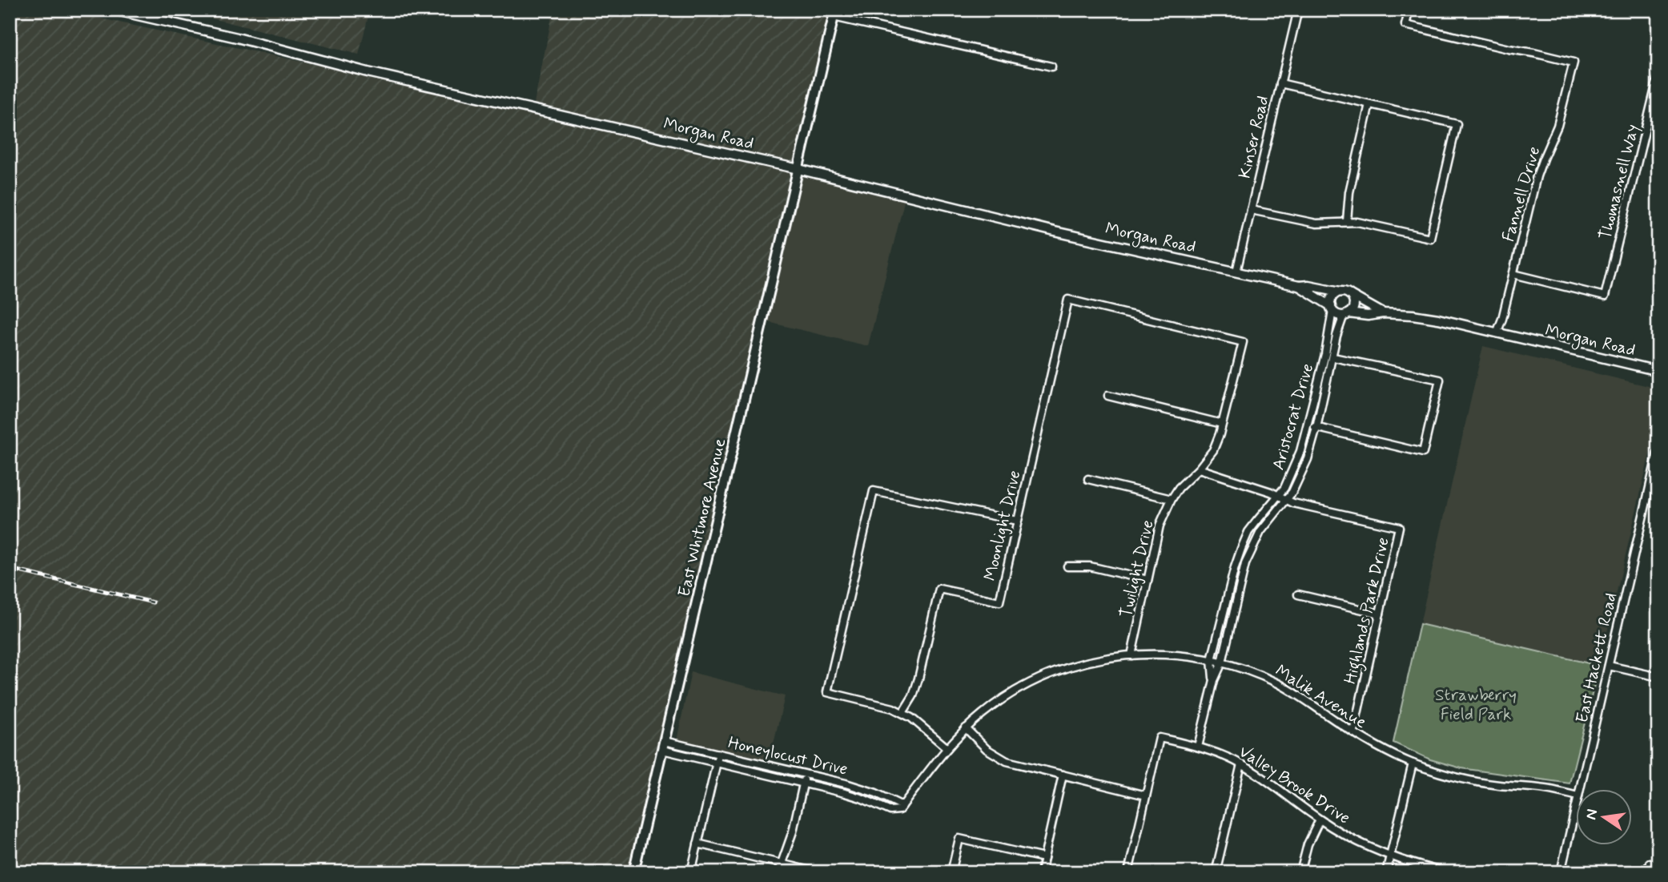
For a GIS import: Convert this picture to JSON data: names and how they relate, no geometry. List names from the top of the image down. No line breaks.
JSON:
{"streets":{"main road":["East Whitmore Avenue"],"street":["Morgan Road","Kinser Road","Thomasnell Way","Fannell Drive","Aristocrat Drive","Moonlight Drive","Twilight Drive","Highlands Park Drive","East Hackett Road","Malik Avenue","Honeylocust Drive","Valley Brook Drive"]},"crossings":[["Morgan Road","Kinser Road"],["Morgan Road","Fannell Drive"],["Morgan Road","Aristocrat Drive"],["Morgan Road","East Whitmore Avenue"],["Thomasnell Way","Fannell Drive"],["Aristocrat Drive","Highlands Park Drive"],["Aristocrat Drive","Malik Avenue"],["Aristocrat Drive","Valley Brook Drive"],["East Whitmore Avenue","Honeylocust Drive"],["Moonlight Drive","Twilight Drive"],["Twilight Drive","Malik Avenue"],["Highlands Park Drive","Malik Avenue"],["Malik Avenue","Honeylocust Drive"]],"parks":["Strawberry Field Park"],"north":"left"}
